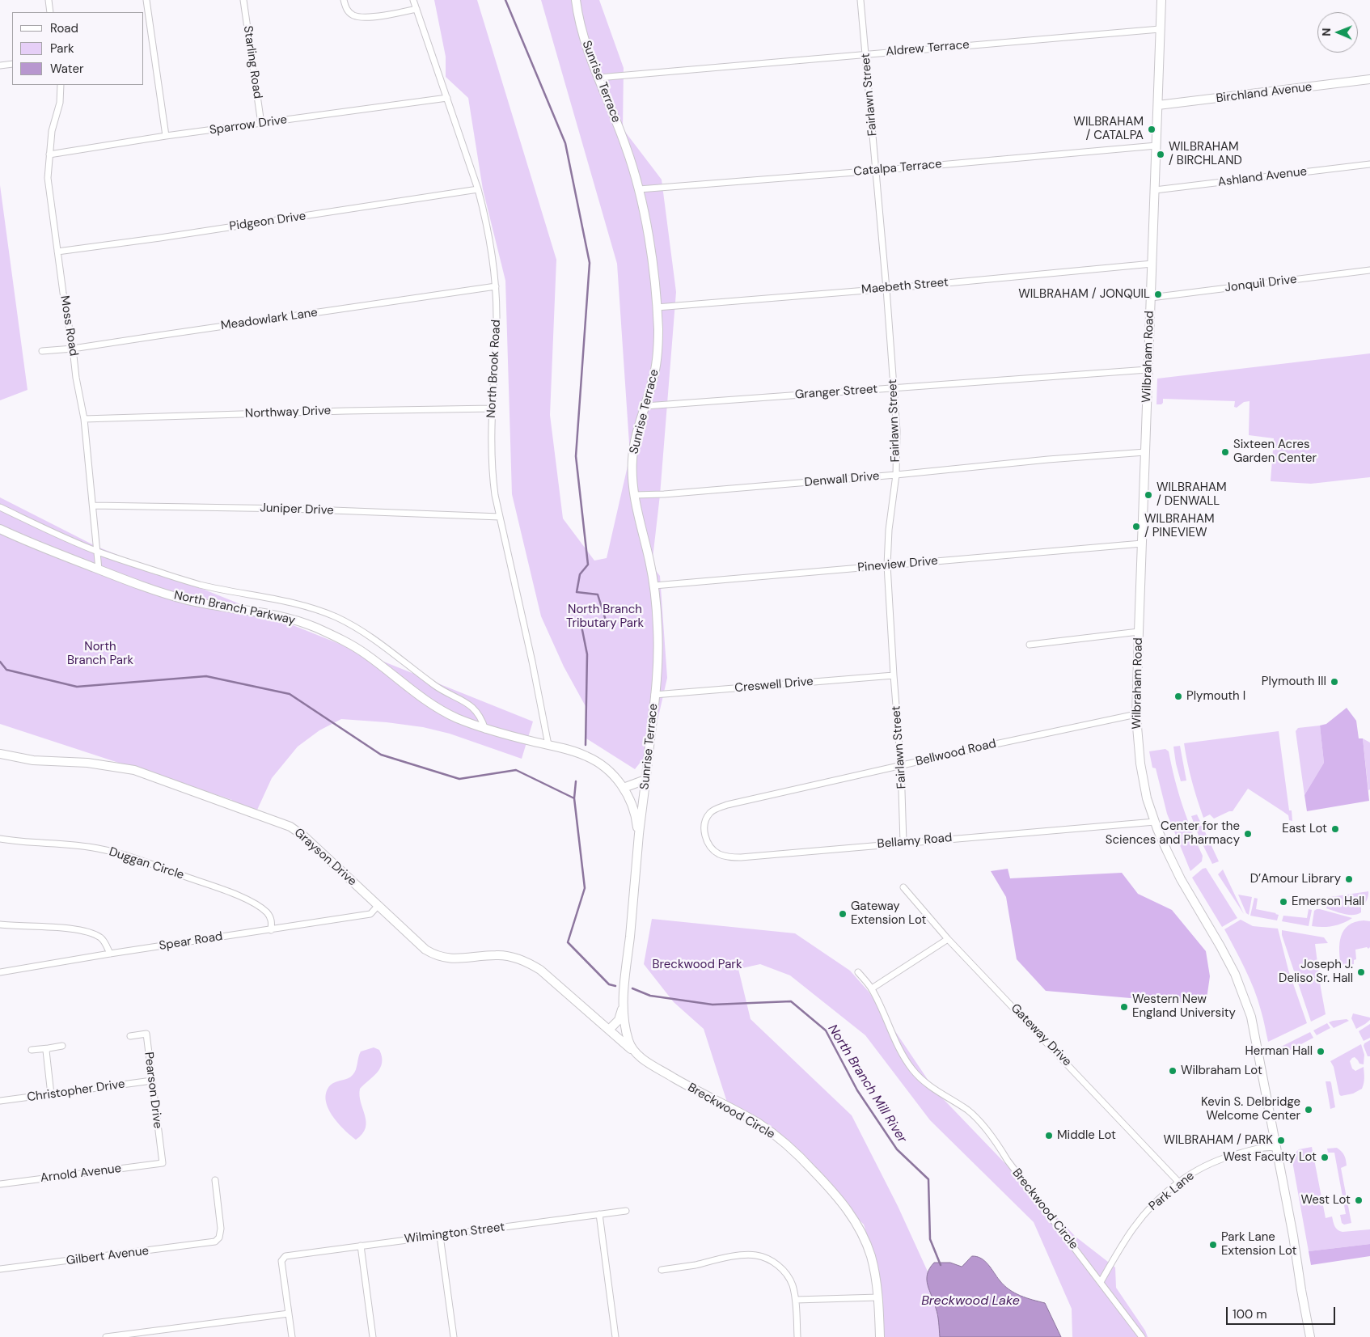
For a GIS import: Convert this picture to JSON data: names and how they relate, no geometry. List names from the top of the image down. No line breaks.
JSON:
{"streets":{"street":["Aldrew Terrace","Starling Road","Sunrise Terrace","Birchland Avenue","Fairlawn Street","Sparrow Drive","Catalpa Terrace","Ashland Avenue","Pidgeon Drive","Jonquil Drive","Maebeth Street","Meadowlark Lane","Moss Road","Wilbraham Road","North Brook Road","Granger Street","Northway Drive","Denwall Drive","Juniper Drive","Pineview Drive","North Branch Parkway","Creswell Drive","Bellwood Road","Bellamy Road","Grayson Drive","Duggan Circle","Spear Road","Gateway Drive","Pearson Drive","Christopher Drive","Breckwood Circle","Arnold Avenue","Park Lane","Wilmington Street","Gilbert Avenue"]},"crossings":[["Aldrew Terrace","Sunrise Terrace"],["Aldrew Terrace","Fairlawn Street"],["Aldrew Terrace","Wilbraham Road"],["Starling Road","Sparrow Drive"],["Sunrise Terrace","Catalpa Terrace"],["Sunrise Terrace","Maebeth Street"],["Sunrise Terrace","Granger Street"],["Sunrise Terrace","Denwall Drive"],["Sunrise Terrace","Pineview Drive"],["Sunrise Terrace","North Branch Parkway"],["Sunrise Terrace","Creswell Drive"],["Birchland Avenue","Wilbraham Road"],["Fairlawn Street","Catalpa Terrace"],["Fairlawn Street","Maebeth Street"],["Fairlawn Street","Granger Street"],["Fairlawn Street","Denwall Drive"],["Fairlawn Street","Pineview Drive"],["Fairlawn Street","Creswell Drive"],["Fairlawn Street","Bellwood Road"],["Fairlawn Street","Bellamy Road"],["Sparrow Drive","Moss Road"],["Sparrow Drive","North Brook Road"],["Catalpa Terrace","Wilbraham Road"],["Ashland Avenue","Wilbraham Road"],["Pidgeon Drive","Moss Road"],["Pidgeon Drive","North Brook Road"],["Jonquil Drive","Wilbraham Road"],["Maebeth Street","Wilbraham Road"],["Meadowlark Lane","Moss Road"],["Meadowlark Lane","North Brook Road"],["Moss Road","Northway Drive"],["Moss Road","Juniper Drive"],["Moss Road","North Branch Parkway"],["Wilbraham Road","Granger Street"],["Wilbraham Road","Denwall Drive"],["Wilbraham Road","Pineview Drive"],["Wilbraham Road","Bellwood Road"],["Wilbraham Road","Bellamy Road"],["Wilbraham Road","Park Lane"],["North Brook Road","Northway Drive"],["North Brook Road","Juniper Drive"],["North Brook Road","North Branch Parkway"],["Bellwood Road","Bellamy Road"],["Grayson Drive","Spear Road"],["Grayson Drive","Breckwood Circle"],["Duggan Circle","Spear Road"],["Gateway Drive","Park Lane"],["Pearson Drive","Christopher Drive"],["Pearson Drive","Arnold Avenue"],["Breckwood Circle","Park Lane"]],"water":["North Branch Mill River","Breckwood Lake"],"parks":["North Branch Tributary Park","North Branch Park","Breckwood Park"],"places":["WILBRAHAM / CATALPA","WILBRAHAM / BIRCHLAND","WILBRAHAM / JONQUIL","Sixteen Acres Garden Center","WILBRAHAM / DENWALL","WILBRAHAM / PINEVIEW","Plymouth III","Plymouth I","East Lot","Center for the Sciences and Pharmacy","D’Amour Library","Emerson Hall","Gateway Extension Lot","Joseph J. Deliso Sr. Hall","Western New England University","Herman Hall","Wilbraham Lot","Kevin S. Delbridge Welcome Center","Middle Lot","WILBRAHAM / PARK","West Faculty Lot","West Lot","Park Lane Extension Lot"],"legend":["Road","Park","Water"],"scale_bar":"100 m","north":"left"}
